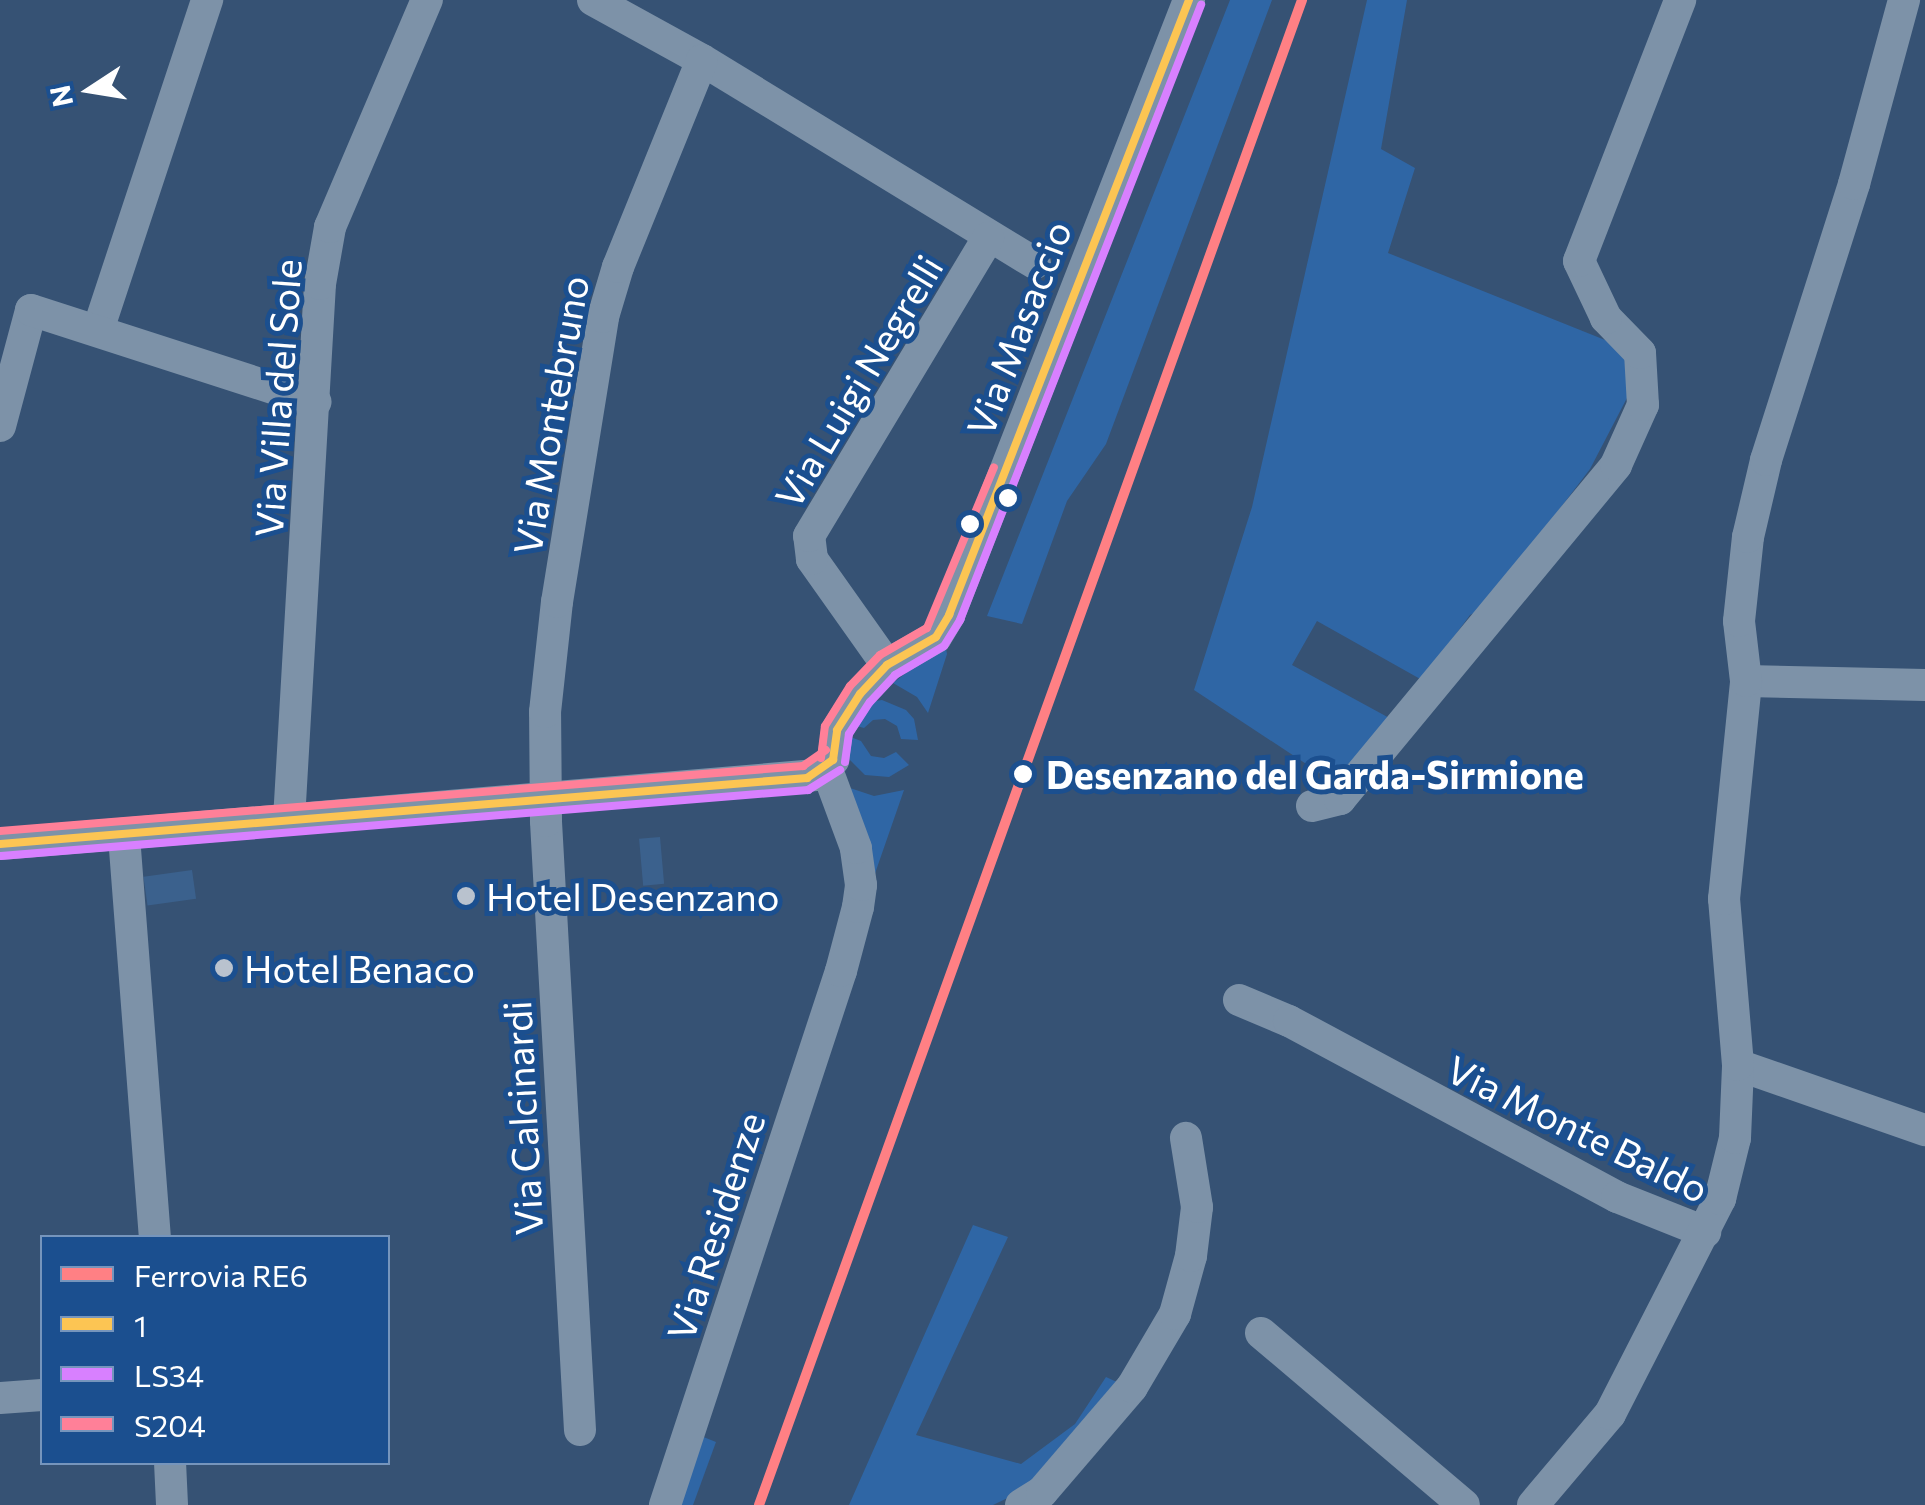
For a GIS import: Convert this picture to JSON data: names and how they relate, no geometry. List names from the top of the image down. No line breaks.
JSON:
{"streets":{"street":["Via Masaccio","Via Luigi Negrelli","Via Villa del Sole","Via Montebruno","Via Calcinardi","Via Monte Baldo","Via Residenze"]},"crossings":[["Via Masaccio","Via Luigi Negrelli"],["Via Masaccio","Via Residenze"],["Via Luigi Negrelli","Via Montebruno"],["Via Montebruno","Via Calcinardi"]],"places":["Desenzano del Garda-Sirmione","Hotel Desenzano","Hotel Benaco"],"lines":["rail line RE6","transit line 1","transit line LS34","transit line S204"],"legend":["Ferrovia RE6","1","LS34","S204"],"north":"left"}
